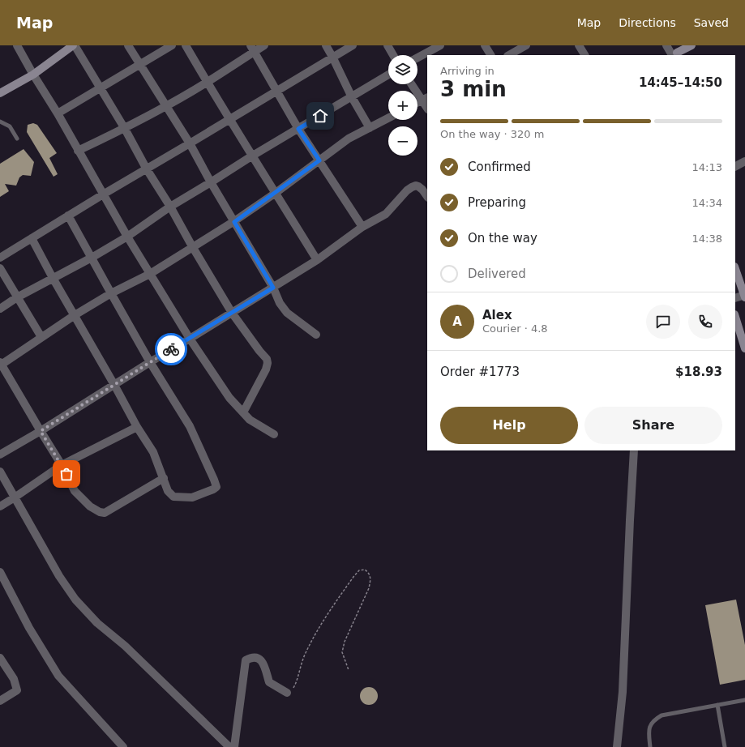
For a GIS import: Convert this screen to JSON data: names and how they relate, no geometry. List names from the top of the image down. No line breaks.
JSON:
{"page":{"header":"Map","nav":["Map","Directions","Saved"],"map_buttons":["+","−"],"heading":["3 min","Arriving in","14:45–14:50"],"panel":["Alex","Courier · 4.8","Order #1773","$18.93"],"bar":"On the way · 320 m","list":[["Confirmed","14:13"],["Preparing","14:34"],["On the way","14:38"],"Delivered"],"round":"A","buttons":["Help","Share"]}}
